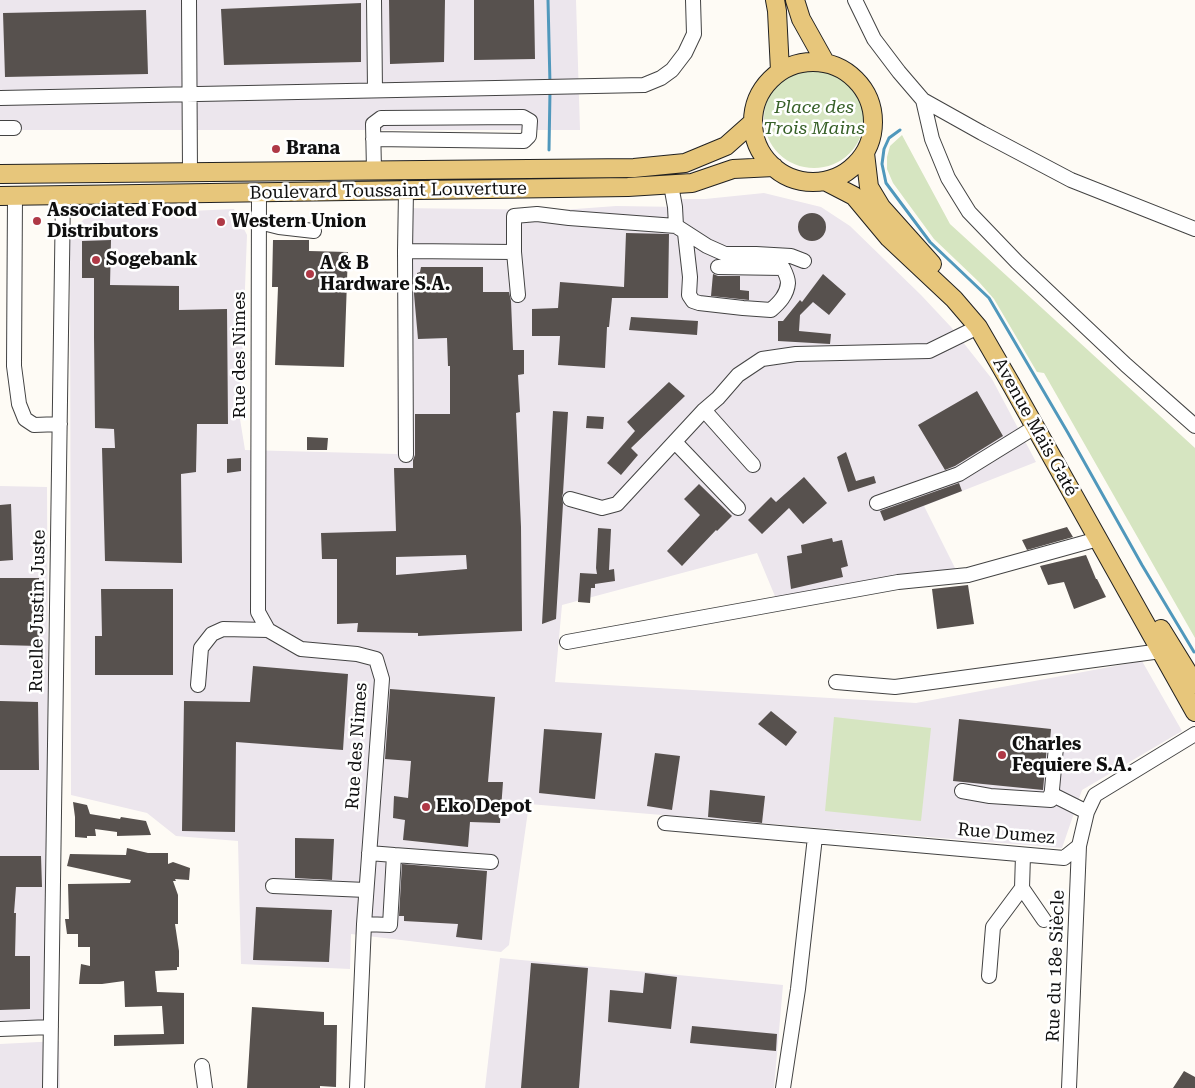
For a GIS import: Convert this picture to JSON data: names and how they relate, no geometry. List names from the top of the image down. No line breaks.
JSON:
{"streets":{"main road":["Boulevard Toussaint Louverture","Avenue Maïs Gaté"],"street":["Rue des Nimes","Ruelle Justin Juste","Rue Dumez","Rue du 18e Siècle"]},"crossings":[["Boulevard Toussaint Louverture","Rue des Nimes"],["Boulevard Toussaint Louverture","Avenue Maïs Gaté"],["Boulevard Toussaint Louverture","Ruelle Justin Juste"],["Rue Dumez","Rue du 18e Siècle"]],"parks":["Place des Trois Mains"],"places":["Brana","Associated Food Distributors","Western Union","Sogebank","A & B Hardware S.A.","Charles Fequiere S.A.","Eko Depot"]}
